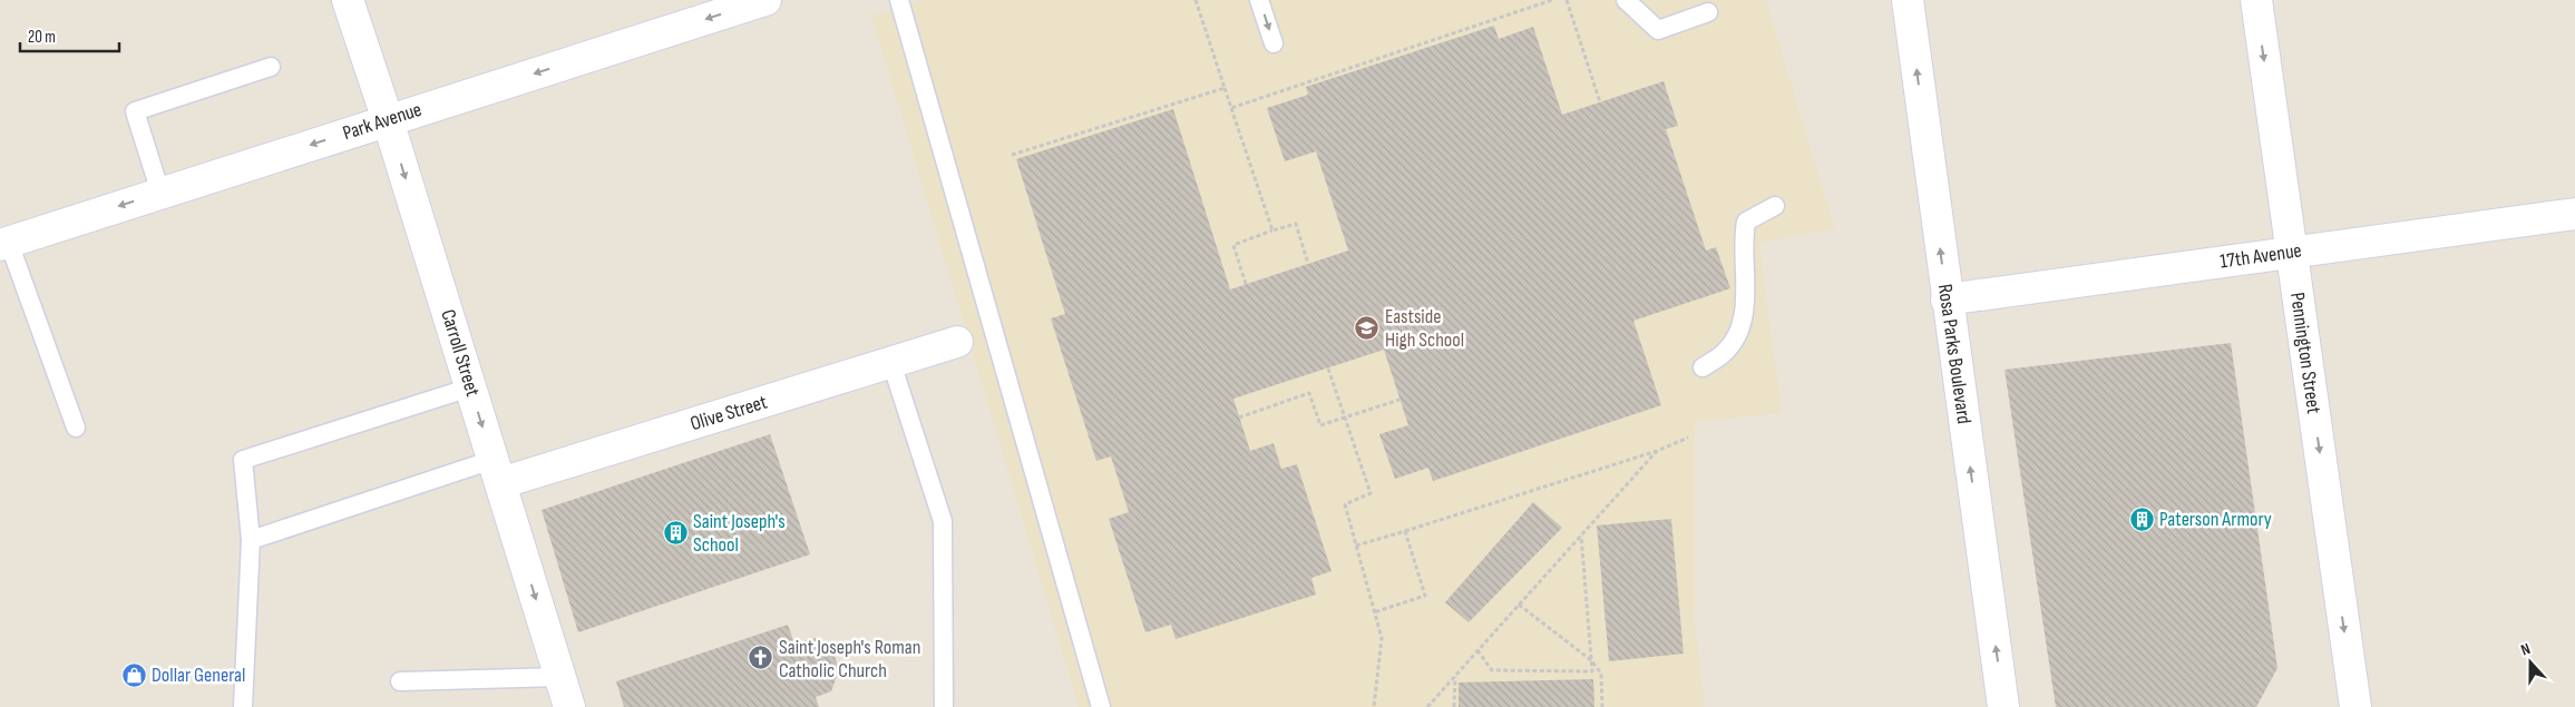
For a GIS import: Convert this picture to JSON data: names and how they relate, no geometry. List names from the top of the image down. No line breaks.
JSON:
{"streets":{"street":["Park Avenue","17th Avenue","Carroll Street","Pennington Street","Rosa Parks Boulevard","Olive Street"]},"crossings":[["Park Avenue","Carroll Street"],["17th Avenue","Pennington Street"],["17th Avenue","Rosa Parks Boulevard"],["Carroll Street","Olive Street"]],"one_way":["Park Avenue","Carroll Street","Pennington Street","Rosa Parks Boulevard"],"places":{"school or university":["Eastside High School"],"building":["Paterson Armory","Saint Joseph's School"],"church":["Saint Joseph's Roman Catholic Church"],"shop":["Dollar General"]},"scale_bar":"20 m","north":"top"}
